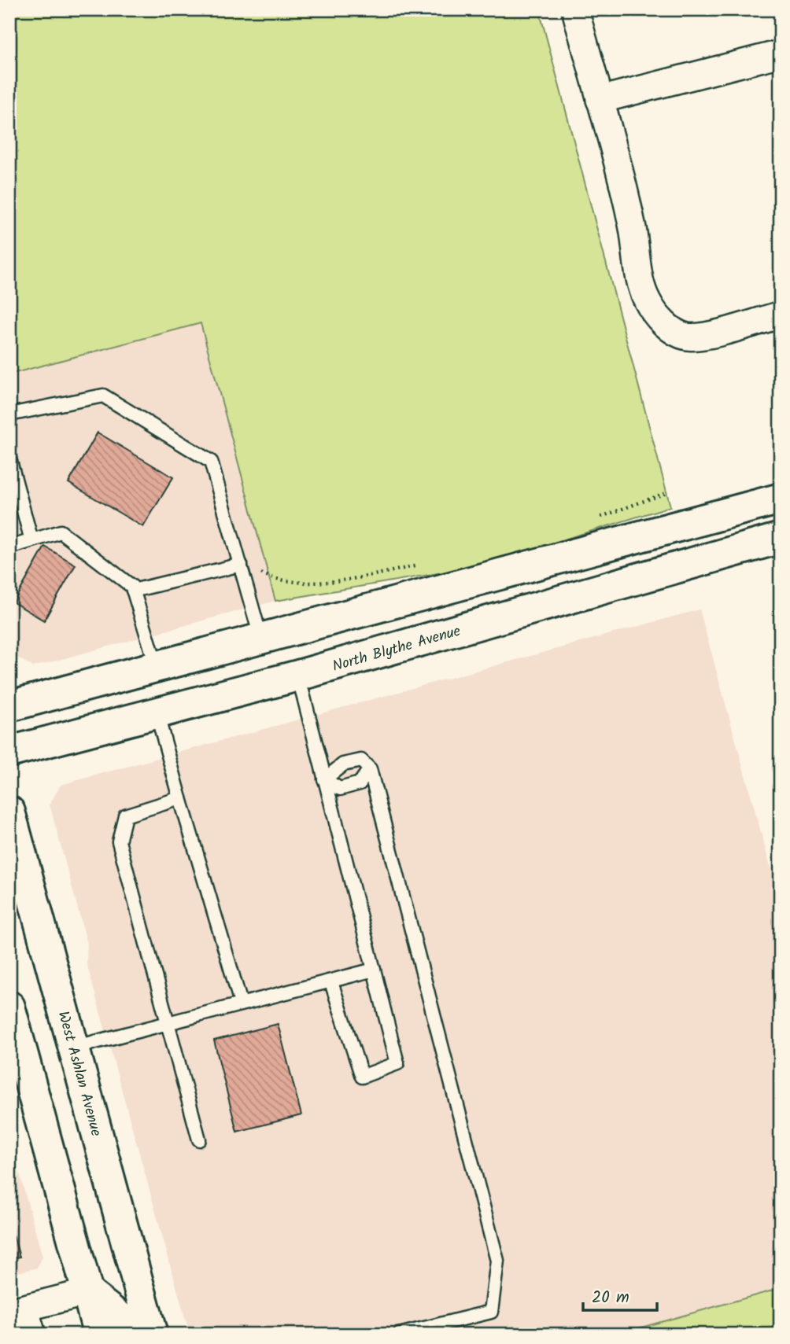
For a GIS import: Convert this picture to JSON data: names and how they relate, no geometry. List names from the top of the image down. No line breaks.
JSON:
{"streets":{"street":["North Blythe Avenue","West Ashlan Avenue"]},"scale_bar":"20 m"}
